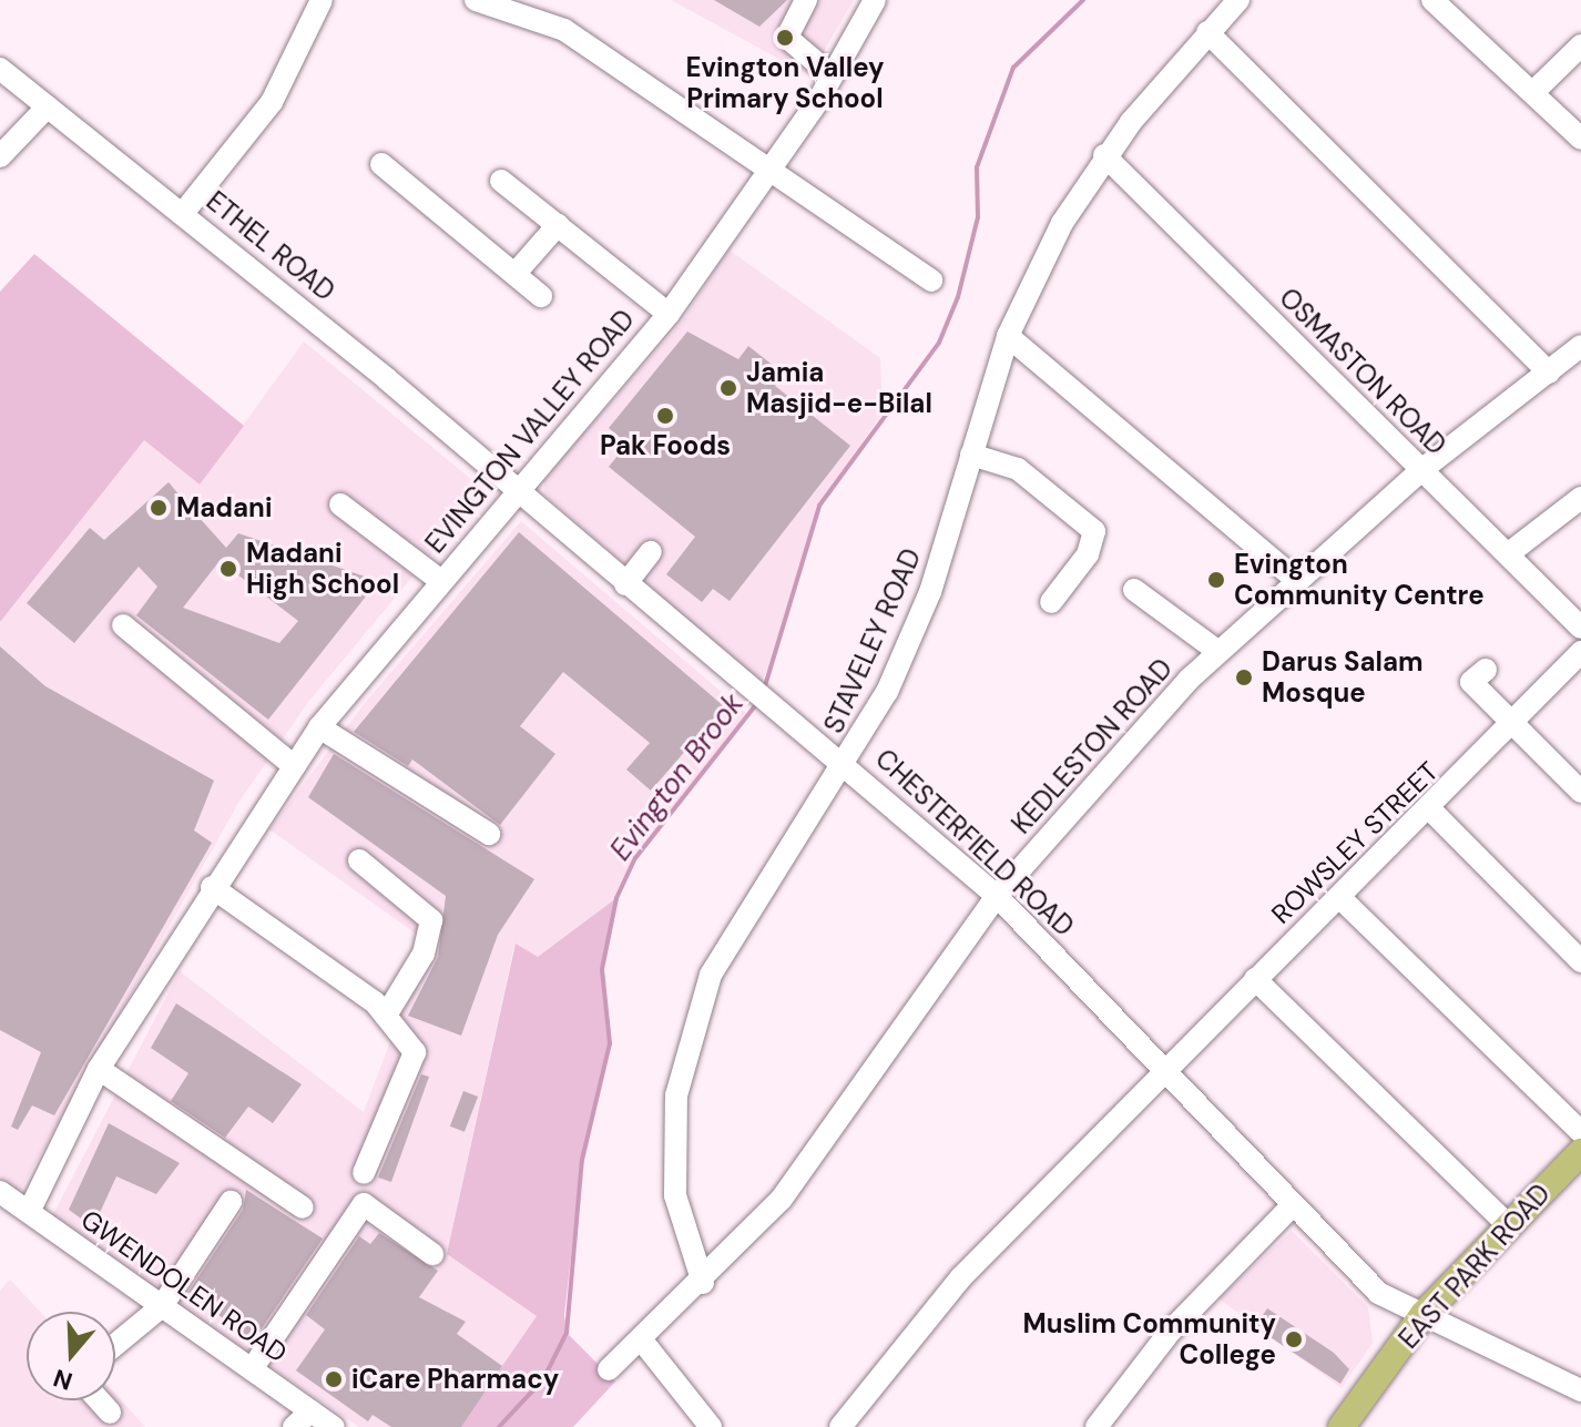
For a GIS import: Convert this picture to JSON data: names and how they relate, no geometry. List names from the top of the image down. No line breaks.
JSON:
{"streets":{"main road":["EAST PARK ROAD"],"street":["ETHEL ROAD","OSMASTON ROAD","EVINGTON VALLEY ROAD","STAVELEY ROAD","KEDLESTON ROAD","CHESTERFIELD ROAD","ROWSLEY STREET","GWENDOLEN ROAD"]},"crossings":[["ETHEL ROAD","EVINGTON VALLEY ROAD"],["ETHEL ROAD","CHESTERFIELD ROAD"],["OSMASTON ROAD","STAVELEY ROAD"],["OSMASTON ROAD","KEDLESTON ROAD"],["EVINGTON VALLEY ROAD","CHESTERFIELD ROAD"],["EVINGTON VALLEY ROAD","GWENDOLEN ROAD"],["STAVELEY ROAD","KEDLESTON ROAD"],["STAVELEY ROAD","CHESTERFIELD ROAD"],["KEDLESTON ROAD","CHESTERFIELD ROAD"],["CHESTERFIELD ROAD","ROWSLEY STREET"],["CHESTERFIELD ROAD","EAST PARK ROAD"]],"water":["Evington Brook"],"places":["Evington Valley Primary School","Jamia Masjid-e-Bilal","Pak Foods","Madani","Madani High School","Evington Community Centre","Darus Salam Mosque","Muslim Community College","iCare Pharmacy"],"north":"bottom"}
